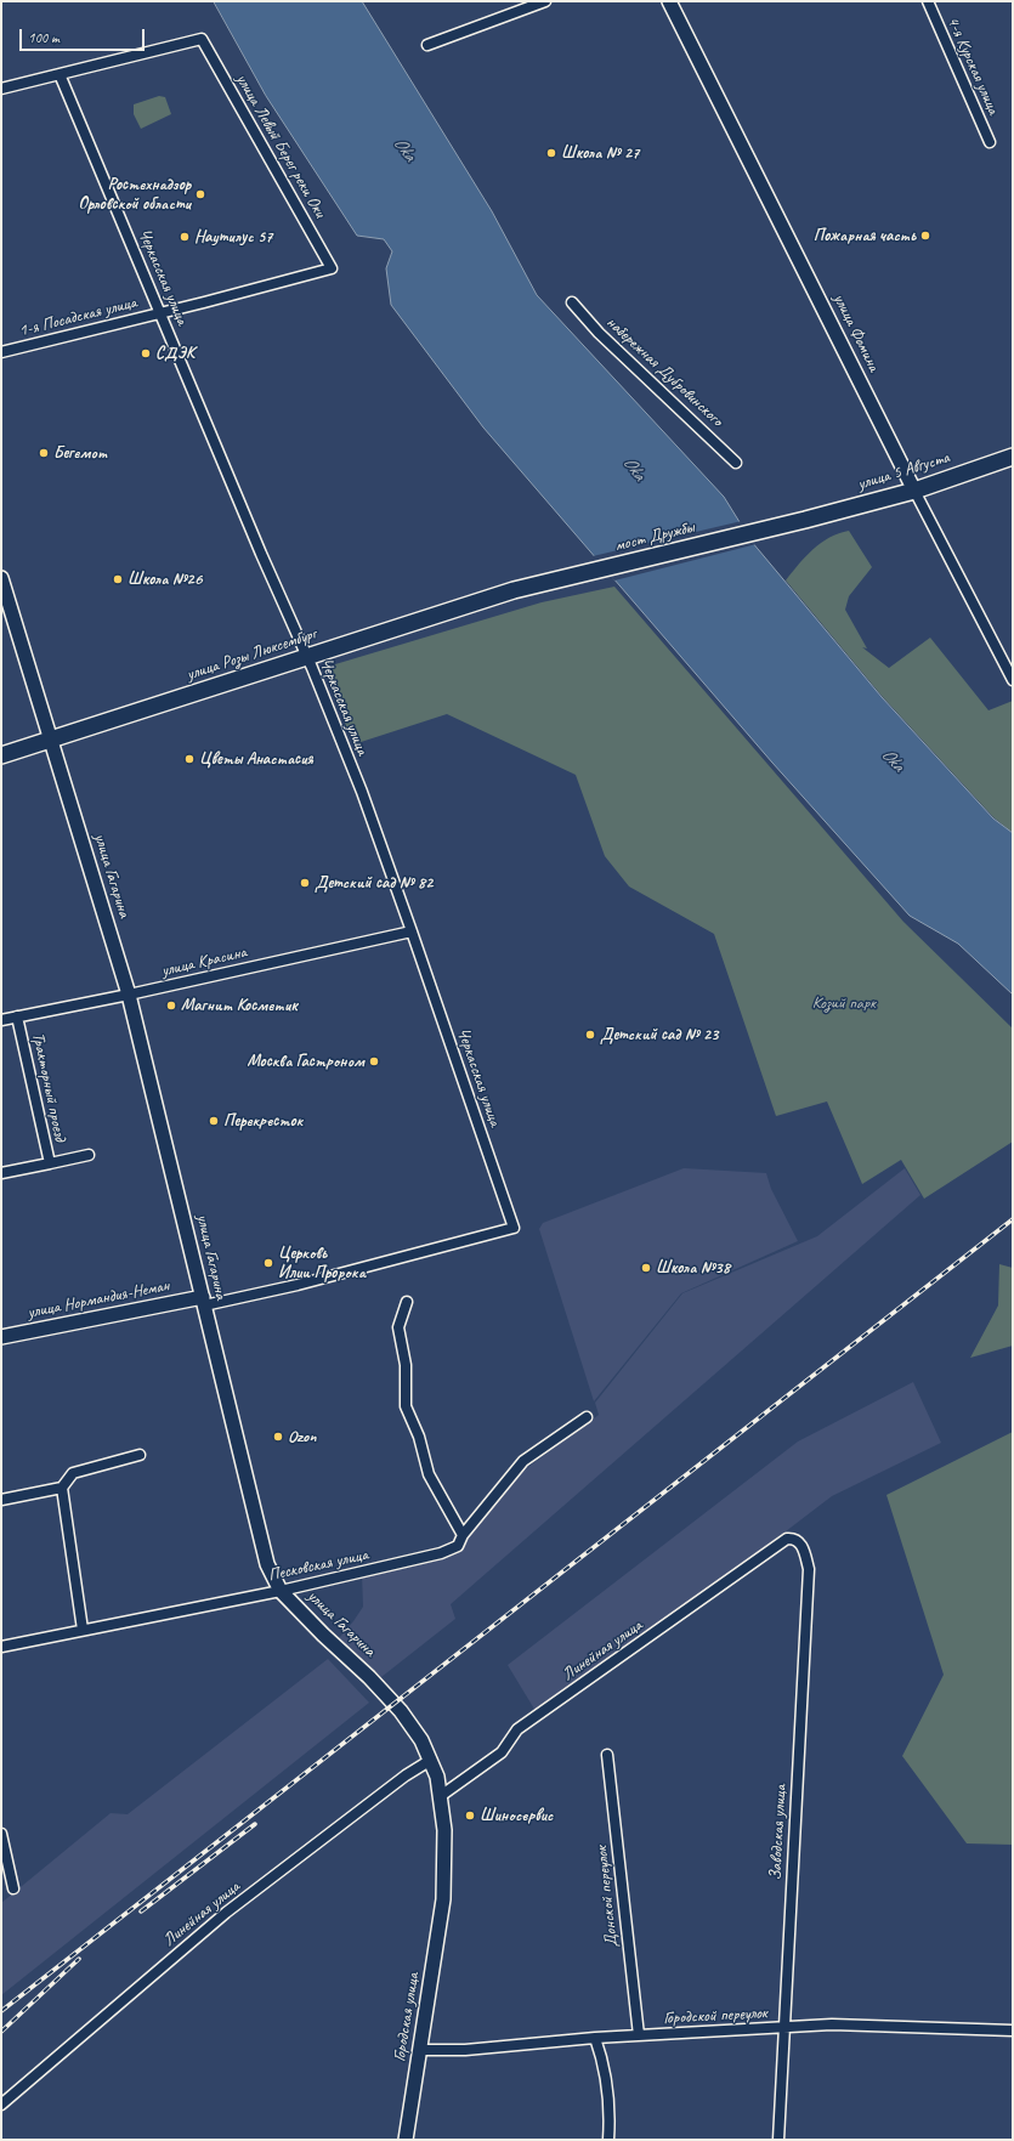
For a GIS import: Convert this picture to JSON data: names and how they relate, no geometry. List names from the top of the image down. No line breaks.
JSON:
{"streets":{"main road":["улица Фомина","улица 5 Августа","мост Дружбы","улица Розы Люксембург","улица Гагарина","улица Нормандия-Неман","Городская улица"],"street":["4-я Курская улица","улица Левый Берег реки Оки","Черкасская улица","1-я Посадская улица","набережная Дубровинского","улица Красина","Тракторный проезд","Песковская улица","Линейная улица","Заводская улица","Донской переулок","Городской переулок"]},"crossings":[["улица Левый Берег реки Оки","Черкасская улица"],["улица Левый Берег реки Оки","1-я Посадская улица"],["Черкасская улица","1-я Посадская улица"],["Черкасская улица","улица Розы Люксембург"],["Черкасская улица","улица Красина"],["Черкасская улица","улица Нормандия-Неман"],["улица Фомина","улица 5 Августа"],["улица 5 Августа","мост Дружбы"],["мост Дружбы","улица Розы Люксембург"],["улица Розы Люксембург","улица Гагарина"],["улица Гагарина","улица Красина"],["улица Гагарина","улица Нормандия-Неман"],["улица Гагарина","Песковская улица"],["улица Гагарина","Линейная улица"],["улица Гагарина","Городская улица"],["улица Красина","Тракторный проезд"],["Линейная улица","Заводская улица"],["Заводская улица","Городской переулок"],["Донской переулок","Городской переулок"],["Городской переулок","Городская улица"]],"water":["Oka"],"parks":["Козий парк"],"places":["Школа № 27","Ростехнадзор Орловской области","Пожарная часть","Наутилус 57","СДЭК","Бегемот","Школа №26","Цветы Анастасия","Детский сад № 82","Магнит Косметик","Детский сад № 23","Москва Гастроном","Перекресток","Церковь Илии Пророка","Школа №38","Ozon","Шиносервис"],"scale_bar":"100 m"}
